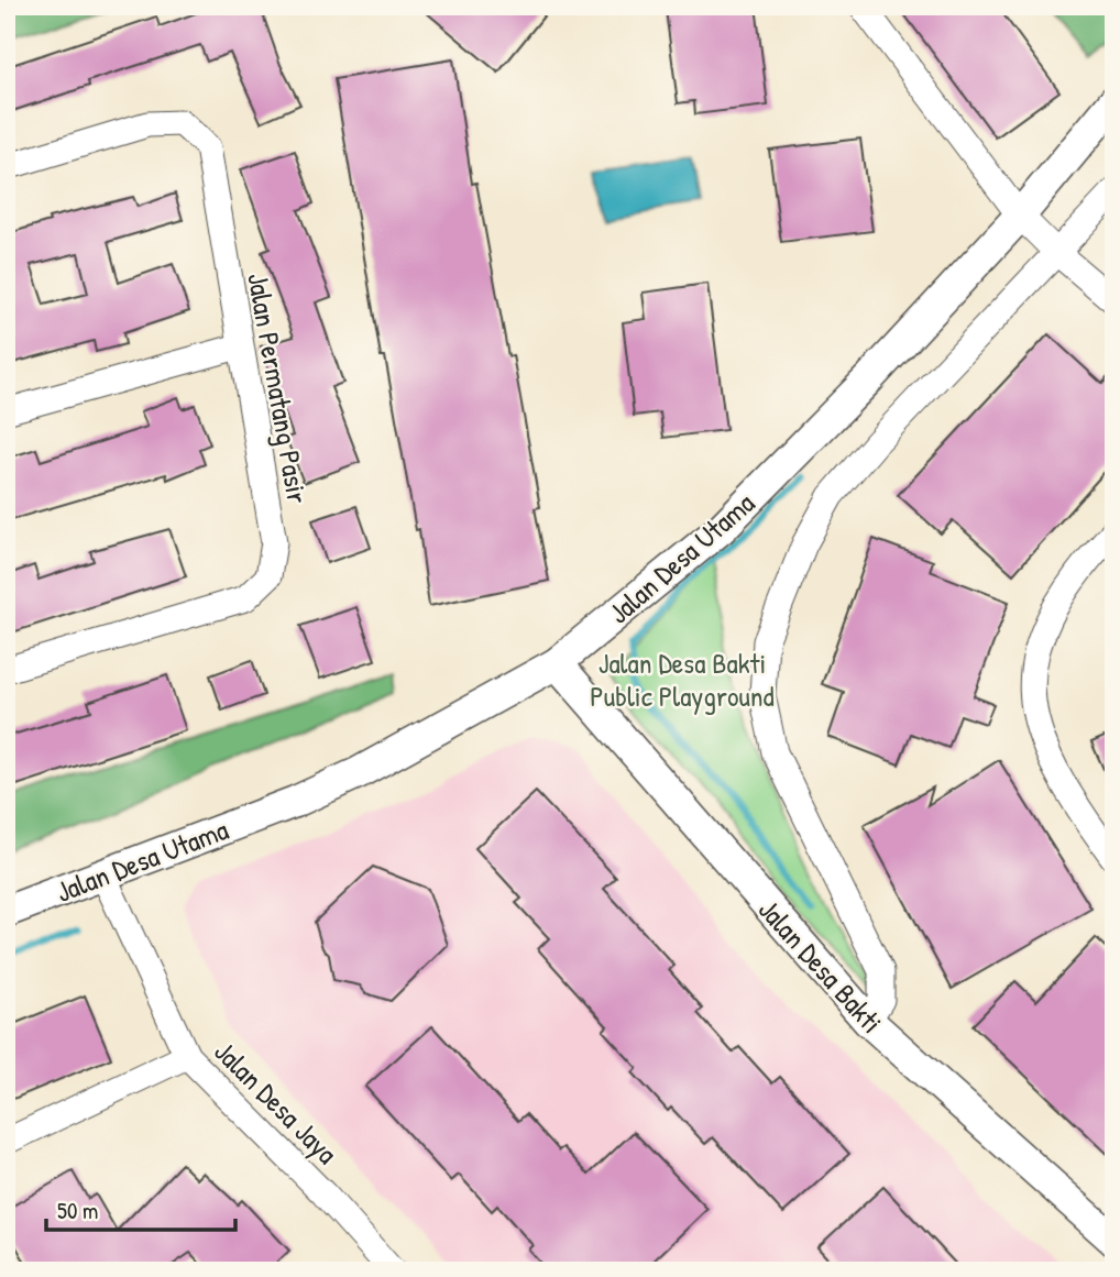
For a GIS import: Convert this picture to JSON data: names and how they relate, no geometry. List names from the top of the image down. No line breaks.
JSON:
{"streets":{"street":["Jalan Permatang Pasir","Jalan Desa Utama","Jalan Desa Bakti","Jalan Desa Jaya"]},"crossings":[["Jalan Desa Utama","Jalan Desa Bakti"],["Jalan Desa Utama","Jalan Desa Jaya"]],"parks":["Jalan Desa Bakti Public Playground"],"scale_bar":"50 m"}
